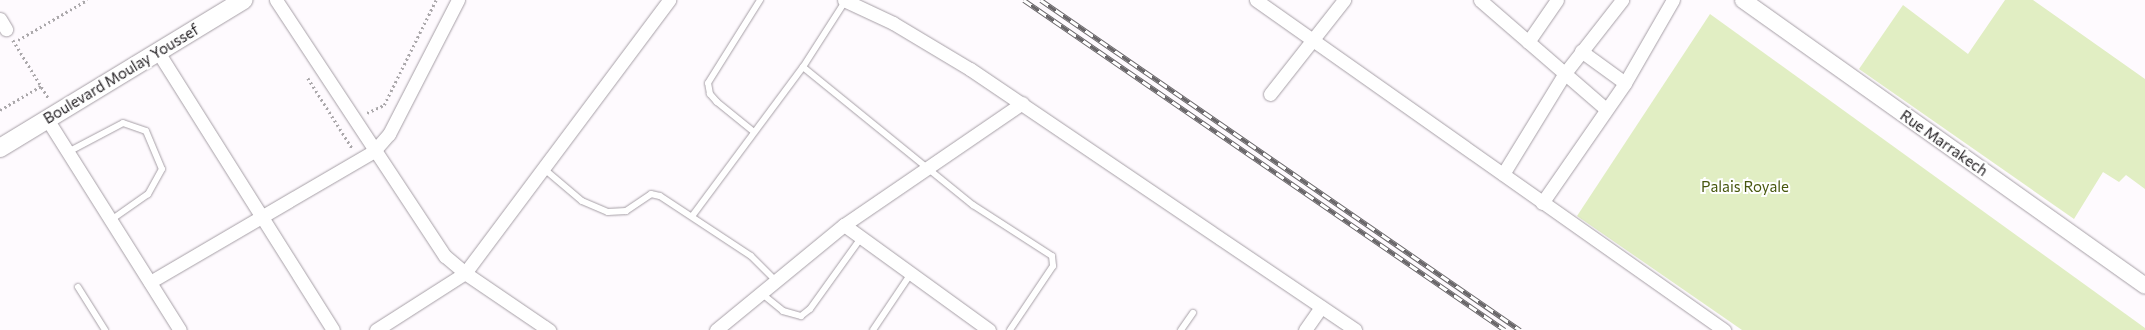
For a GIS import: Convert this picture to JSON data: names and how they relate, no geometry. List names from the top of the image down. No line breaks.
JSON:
{"streets":{"main road":["Boulevard Moulay Youssef"],"street":["Rue Marrakech"]},"parks":["Palais Royale"]}
